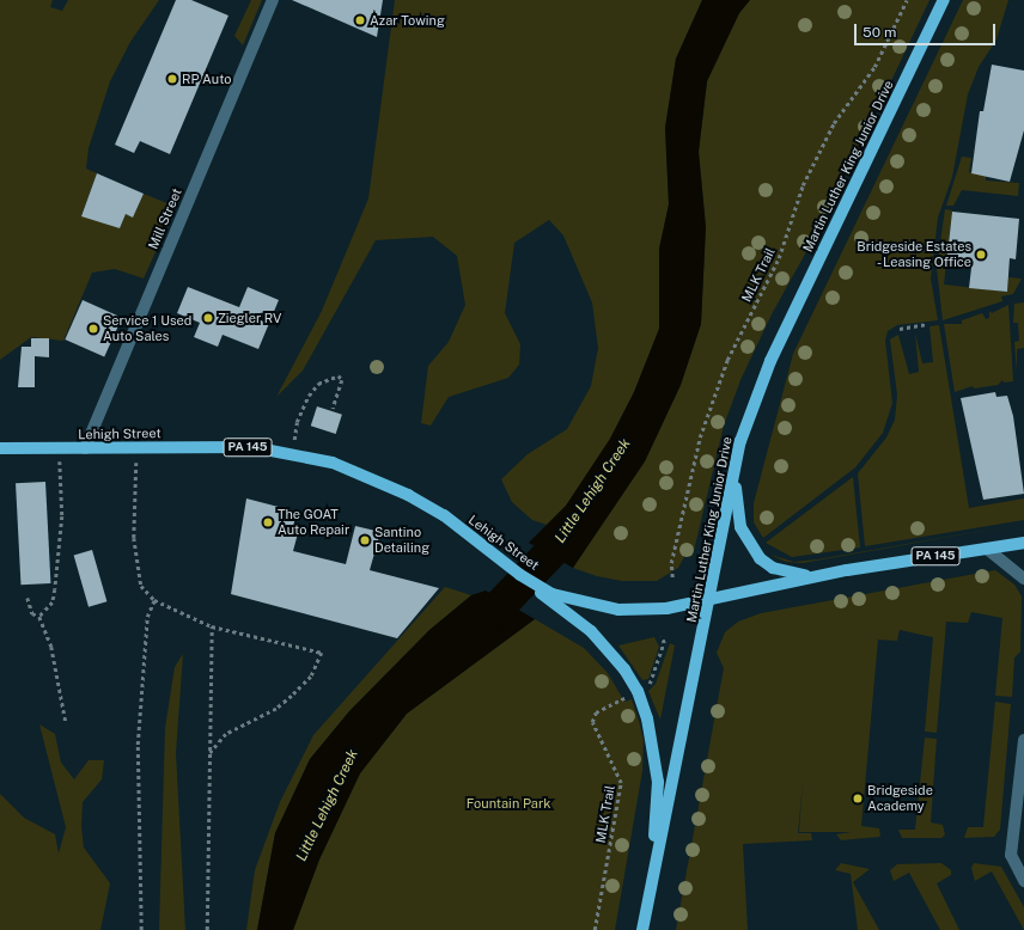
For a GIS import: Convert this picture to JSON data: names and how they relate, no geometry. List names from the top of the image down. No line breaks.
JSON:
{"streets":{"main road":["Martin Luther King Junior Drive","Lehigh Street","PA 145"],"lane":["Mill Street"],"path":["MLK Trail"]},"crossings":[["Martin Luther King Junior Drive","Lehigh Street"],["Mill Street","Lehigh Street"]],"water":["Little Lehigh Creek"],"parks":["Fountain Park"],"places":["Azar Towing","RP Auto","Bridgeside Estates - Leasing Office","Ziegler RV","Service 1 Used Auto Sales","The GOAT Auto Repair","Santino Detailing","Bridgeside Academy"],"scale_bar":"50 m"}
